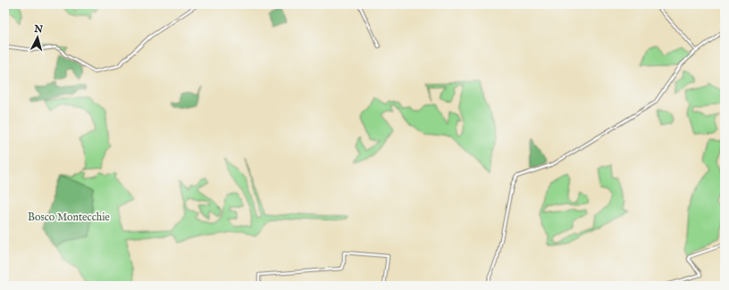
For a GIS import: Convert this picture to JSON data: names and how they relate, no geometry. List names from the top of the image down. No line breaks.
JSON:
{"parks":["Bosco Montecchie"],"north":"top"}
